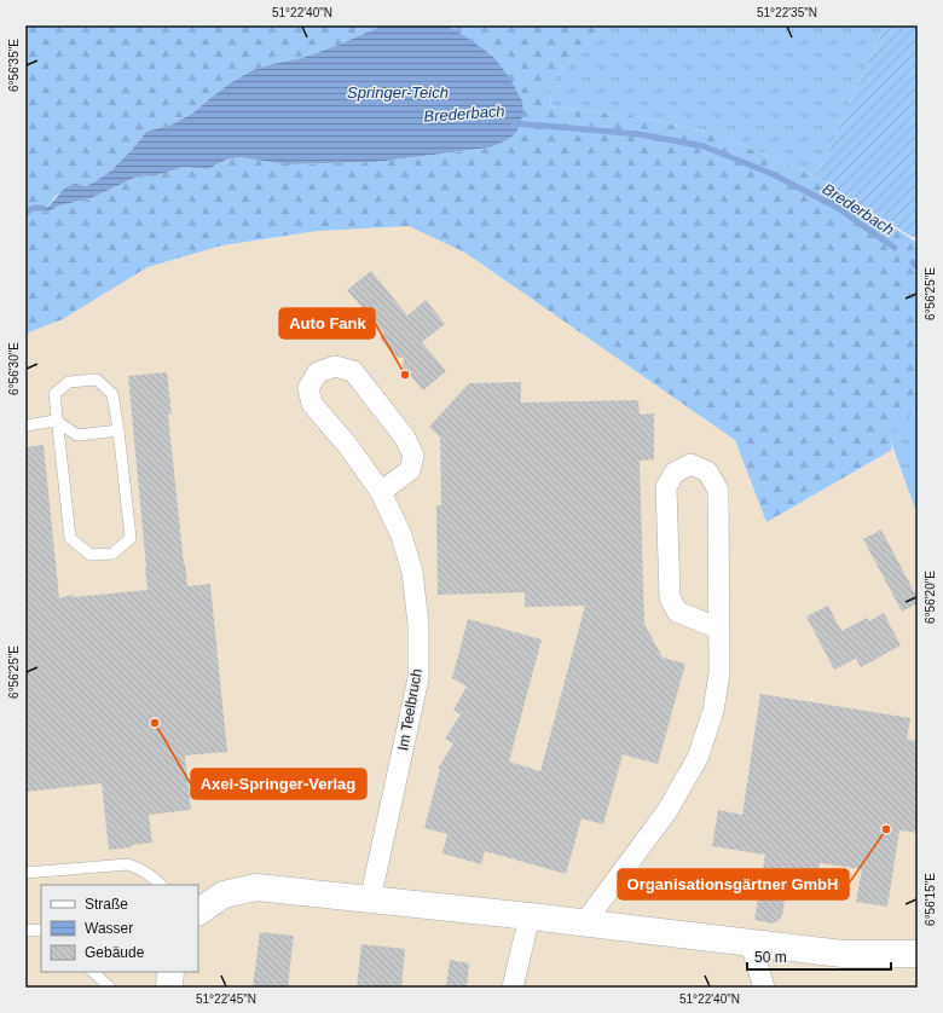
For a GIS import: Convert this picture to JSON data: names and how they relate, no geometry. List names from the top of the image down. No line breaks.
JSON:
{"streets":{"street":["Im Teelbruch"]},"water":["Springer-Teich","Brederbach"],"places":["Auto Fank","Axel-Springer-Verlag","Organisationsgärtner GmbH"],"legend":["Straße","Wasser","Gebäude"],"scale_bar":"50 m","coordinates":["51°22'40\"N","51°22'35\"N","6°56'35\"E","6°56'25\"E","6°56'30\"E","6°56'20\"E","6°56'15\"E","51°22'45\"N"]}
